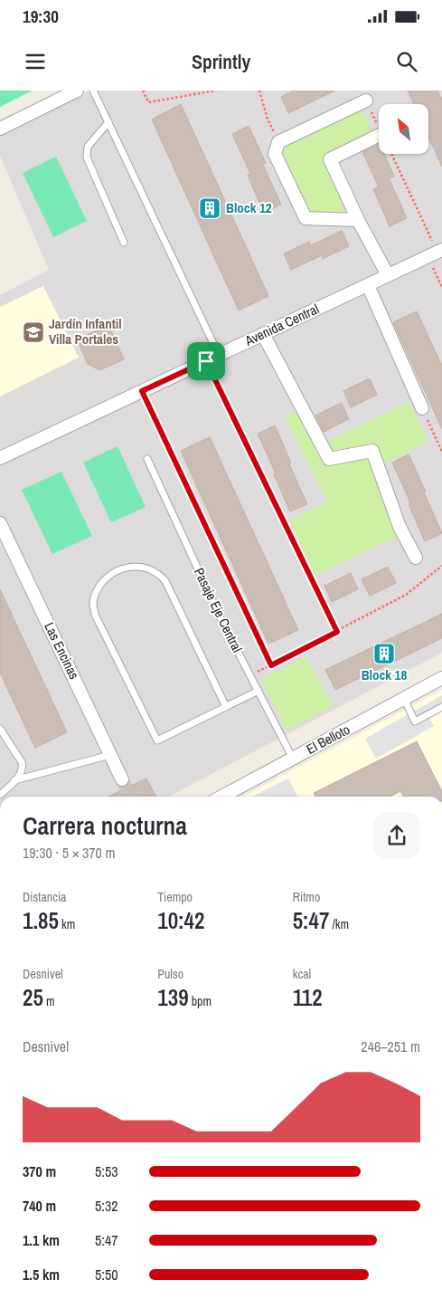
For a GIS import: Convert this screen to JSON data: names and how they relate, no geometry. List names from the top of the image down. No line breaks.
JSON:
{"streets":{"street":["Avenida Central","Las Encinas","El Belloto"],"lane":["Pasaje Eje Central"]},"crossings":[["Pasaje Eje Central","El Belloto"]],"places":{"building":["Block 12","Block 18"],"school or university":["Jardín Infantil Villa Portales"]},"north":"top left","page":{"status":"19:30","header":"Sprintly","heading":["Carrera nocturna","19:30 · 5 × 370 m"],"stats":[["Distancia","1.85 km"],["Tiempo","10:42"],["Ritmo","5:47 /km"],["Desnivel","25 m"],["Pulso","139 bpm"],["kcal","112"]],"chart":["Desnivel","246–251 m"],"list":[{"name":"370 m","note":"5:53"},{"name":"740 m","note":"5:32"},{"name":"1.1 km","note":"5:47"},{"name":"1.5 km","note":"5:50"}]}}
